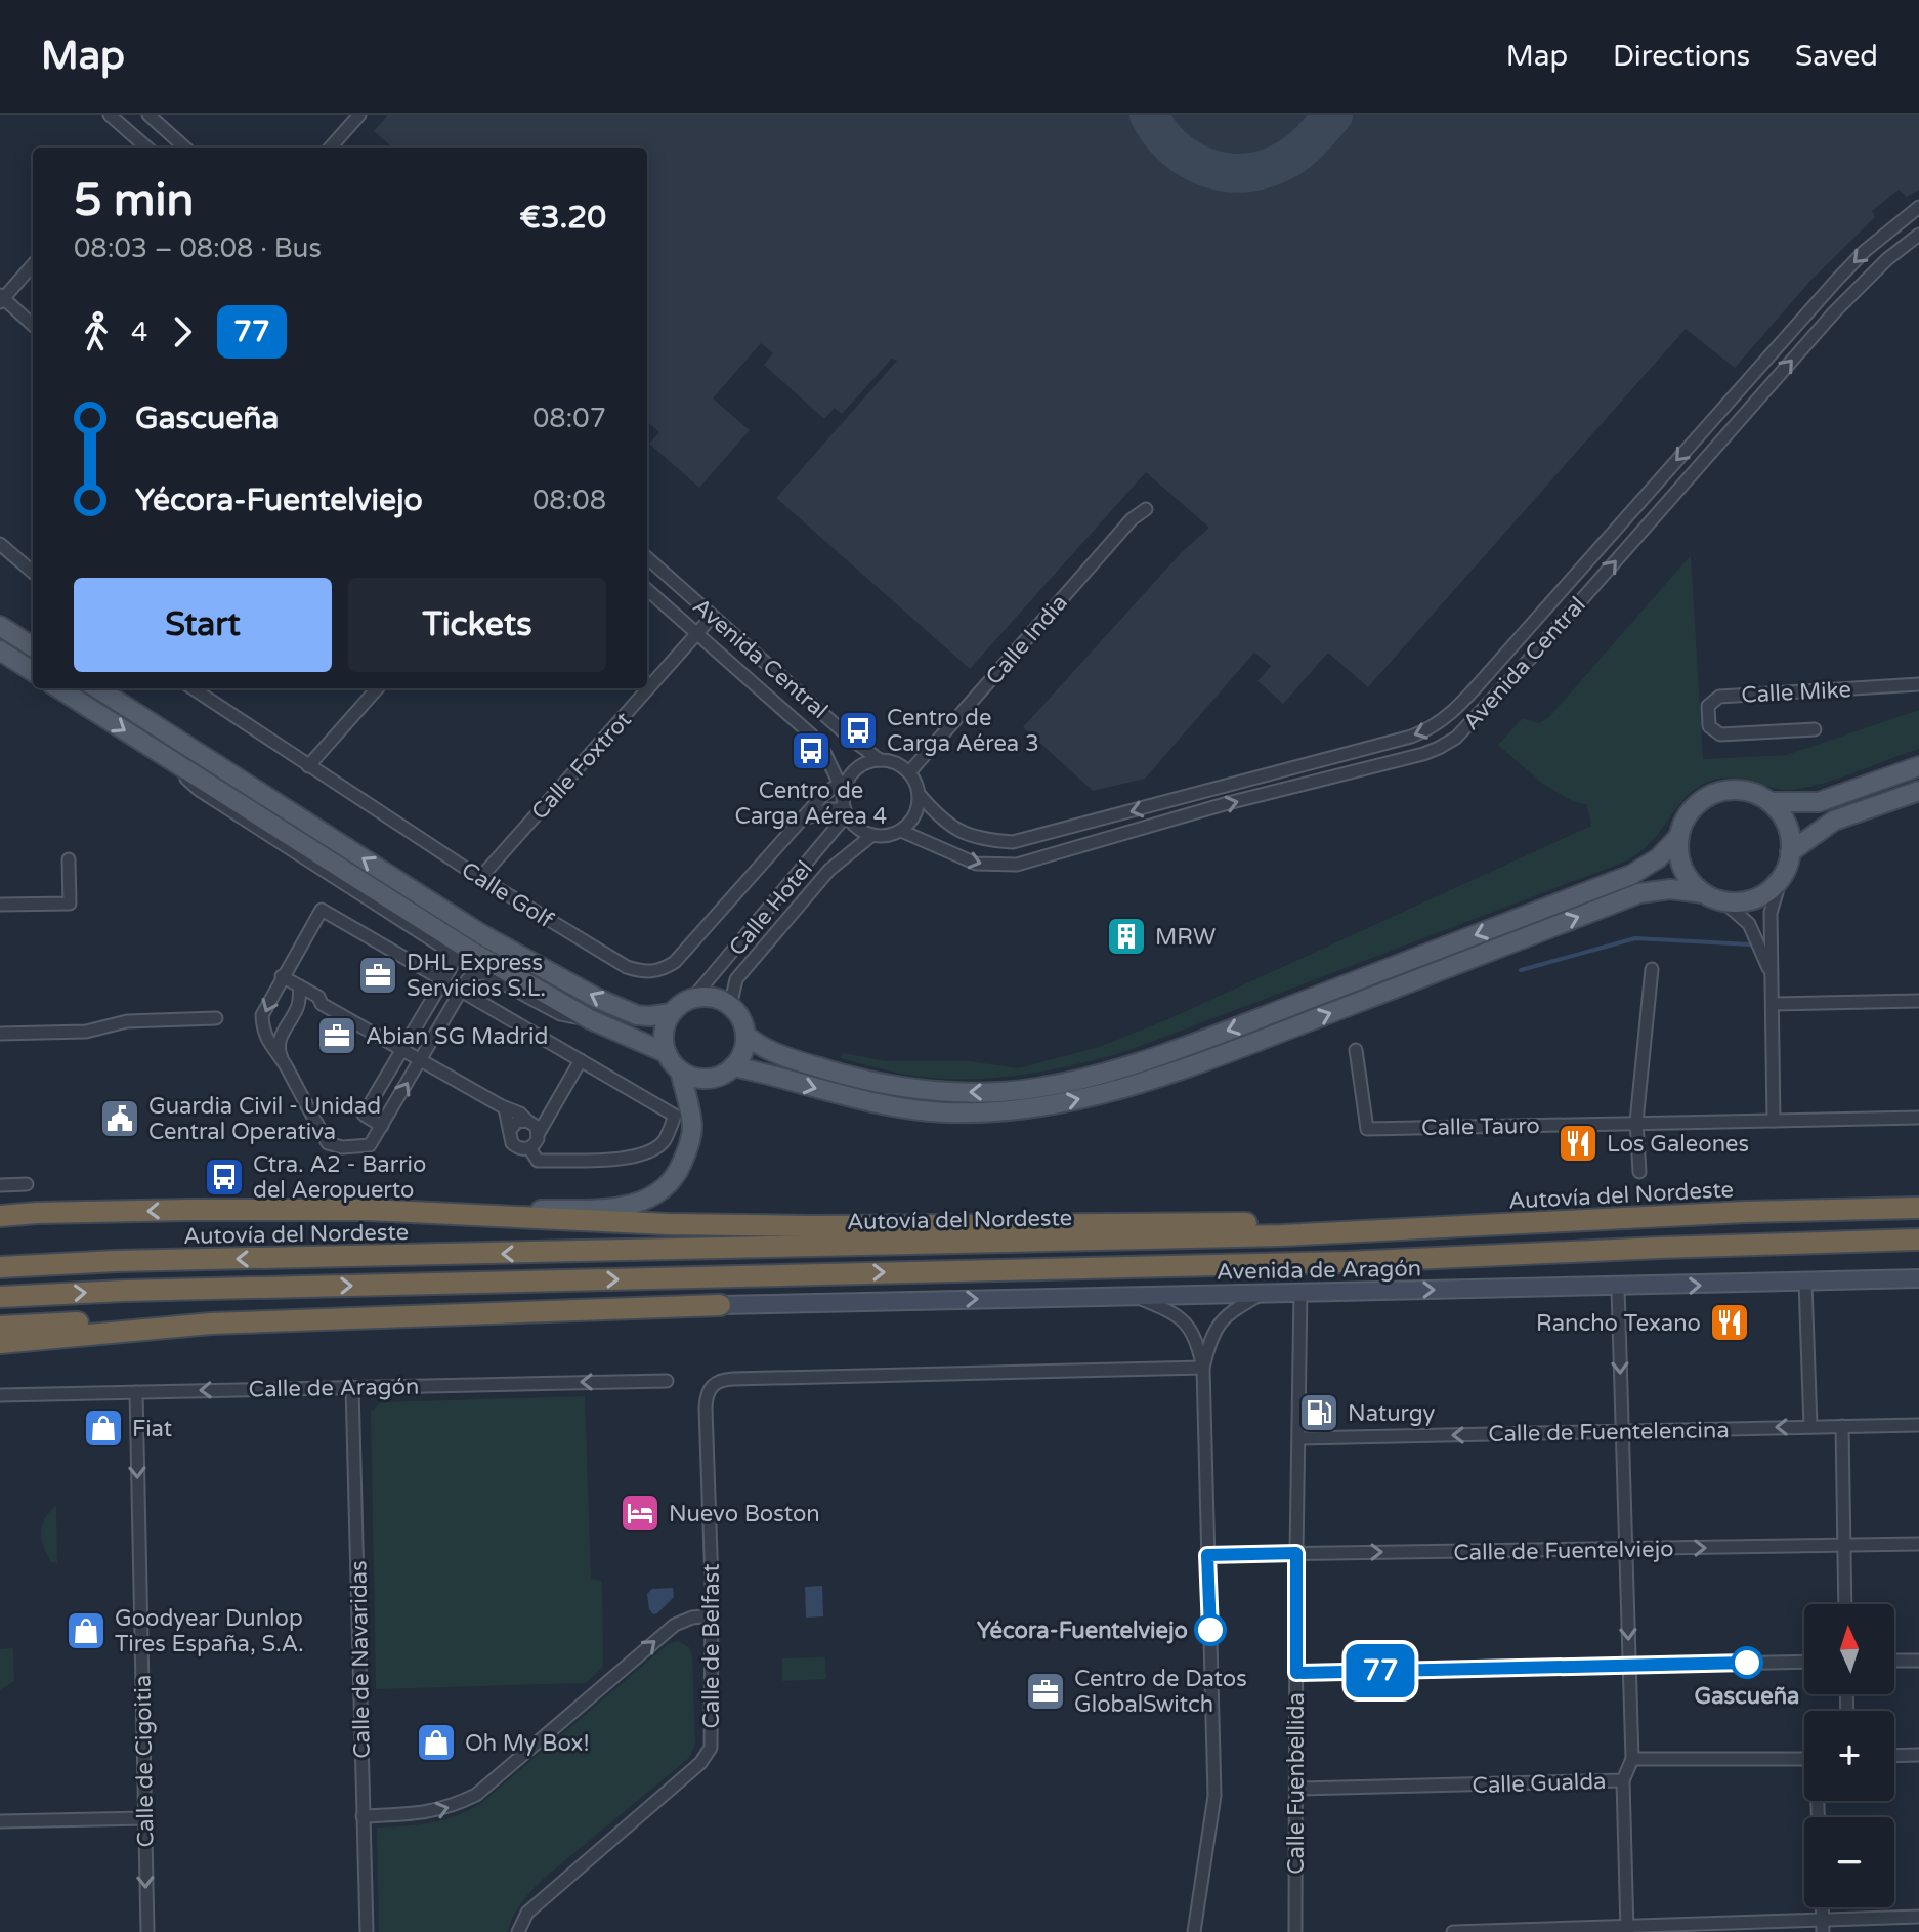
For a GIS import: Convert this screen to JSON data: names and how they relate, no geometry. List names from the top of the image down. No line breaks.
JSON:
{"streets":{"highway":["Autovía del Nordeste"],"street":["Calle India","Avenida Central","Calle Mike","Calle Foxtrot","Calle Golf","Calle Hotel","Calle Tauro","Avenida de Aragón","Calle de Aragón","Calle de Fuentelencina","Calle de Fuentelviejo","Calle de Belfast","Calle de Navaridas","Calle de Cigoitia","Calle Gualda","Calle Fuenbellida"]},"crossings":[["Calle India","Avenida Central"],["Calle India","Calle Golf"],["Calle India","Calle Hotel"],["Avenida Central","Calle Foxtrot"],["Avenida Central","Calle Golf"],["Avenida Central","Calle Hotel"],["Calle Foxtrot","Calle Golf"],["Calle Golf","Calle Hotel"],["Avenida de Aragón","Calle Fuenbellida"],["Calle de Aragón","Calle de Navaridas"],["Calle de Aragón","Calle de Cigoitia"],["Calle de Fuentelencina","Calle Fuenbellida"],["Calle de Fuentelviejo","Calle Fuenbellida"],["Calle Gualda","Calle Fuenbellida"]],"one_way":["Avenida de Aragón","Calle de Aragón","Calle de Fuentelencina","Calle de Fuentelviejo","Calle de Cigoitia"],"places":{"bus stop":["Centro de Carga Aérea 3","Centro de Carga Aérea 4","Ctra. A2 - Barrio del Aeropuerto"],"building":["MRW"],"office":["DHL Express Servicios S.L.","Abian SG Madrid","Centro de Datos GlobalSwitch"],"public building":["Guardia Civil - Unidad Central Operativa"],"restaurant":["Los Galeones","Rancho Texano"],"fuel station":["Naturgy"],"shop":["Fiat","Goodyear Dunlop Tires España, S.A.","Oh My Box!"],"hotel":["Nuevo Boston"],"other":["Yécora-Fuentelviejo","Gascueña"]},"lines":["bus line 77"],"north":"top","page":{"header":"Map","nav":["Map","Directions","Saved"],"on_map":"77","heading":["5 min","08:03 – 08:08 · Bus","€3.20"],"legs":["4","77"],"list":[{"name":"Gascueña","value":"08:07"},{"name":"Yécora-Fuentelviejo","value":"08:08"}],"buttons":["Start","Tickets"],"map_buttons":["+","−"]}}
